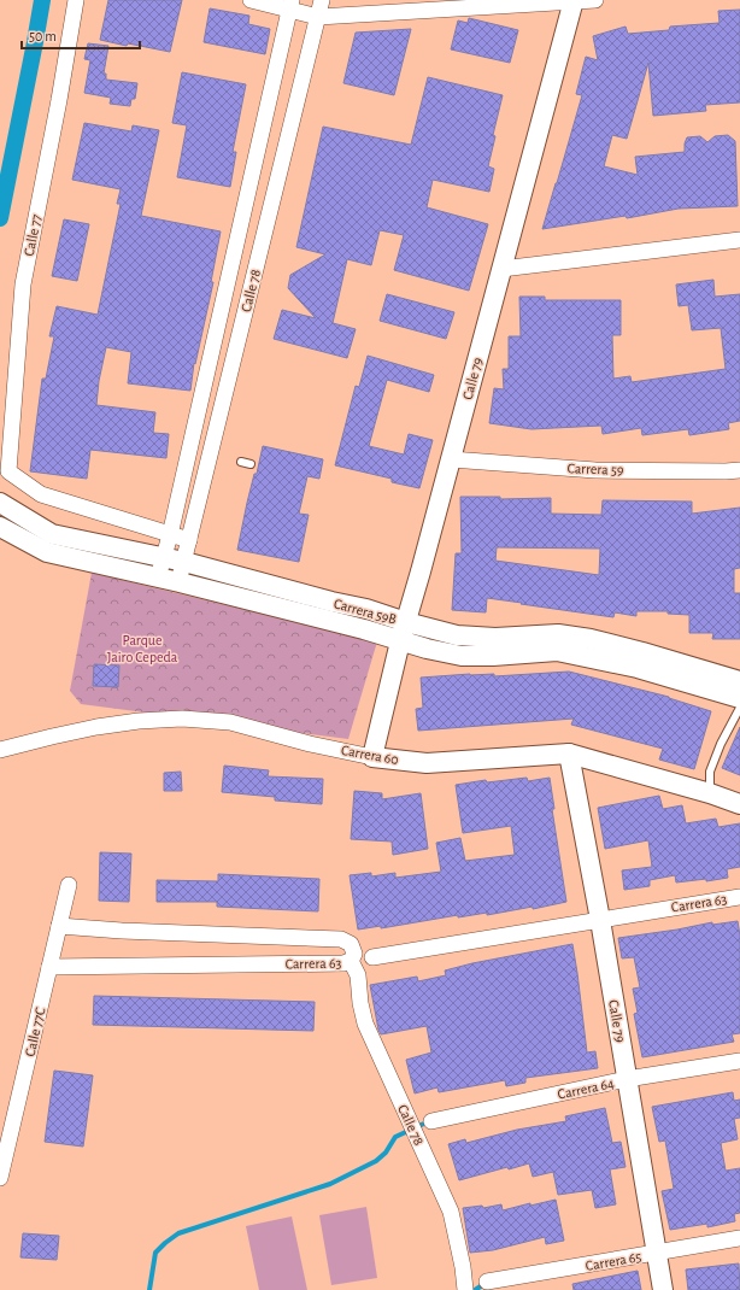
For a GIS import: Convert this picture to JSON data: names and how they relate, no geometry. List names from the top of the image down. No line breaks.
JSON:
{"streets":{"street":["Calle 77","Calle 78","Calle 79","Carrera 59","Carrera 59B","Carrera 60","Carrera 63","Calle 77C","Carrera 64","Carrera 65"]},"crossings":[["Calle 77","Calle 78"],["Calle 78","Carrera 59B"],["Calle 78","Carrera 63"],["Calle 79","Carrera 59"],["Calle 79","Carrera 59B"],["Calle 79","Carrera 60"],["Calle 79","Carrera 63"],["Calle 79","Carrera 64"],["Calle 79","Carrera 65"],["Carrera 63","Calle 77C"]],"parks":["Parque Jairo Cepeda"],"scale_bar":"50 m"}
